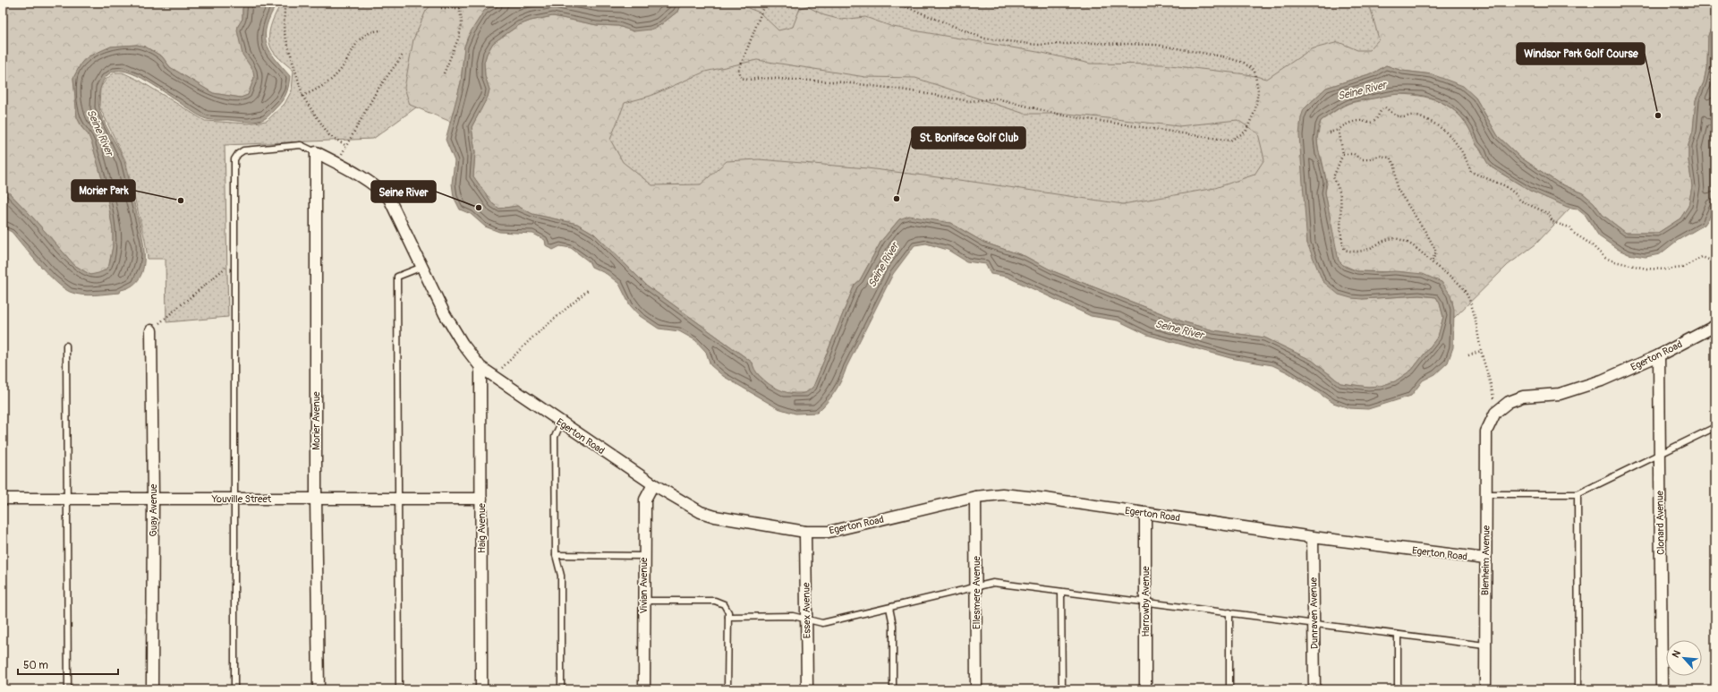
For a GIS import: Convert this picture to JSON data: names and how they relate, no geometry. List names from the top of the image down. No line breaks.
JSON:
{"streets":{"street":["Egerton Road","Morier Avenue","Youville Street","Guay Avenue","Clonard Avenue","Haig Avenue","Blenheim Avenue","Vivian Avenue","Ellesmere Avenue","Harrowby Avenue","Essex Avenue","Dunraven Avenue"]},"crossings":[["Egerton Road","Morier Avenue"],["Egerton Road","Clonard Avenue"],["Egerton Road","Haig Avenue"],["Egerton Road","Blenheim Avenue"],["Egerton Road","Vivian Avenue"],["Egerton Road","Ellesmere Avenue"],["Egerton Road","Harrowby Avenue"],["Egerton Road","Essex Avenue"],["Egerton Road","Dunraven Avenue"],["Morier Avenue","Youville Street"],["Youville Street","Guay Avenue"],["Youville Street","Haig Avenue"]],"water":["Seine River"],"places":["Windsor Park Golf Course","St. Boniface Golf Club","Morier Park","Seine River"],"scale_bar":"50 m","north":"top left"}
